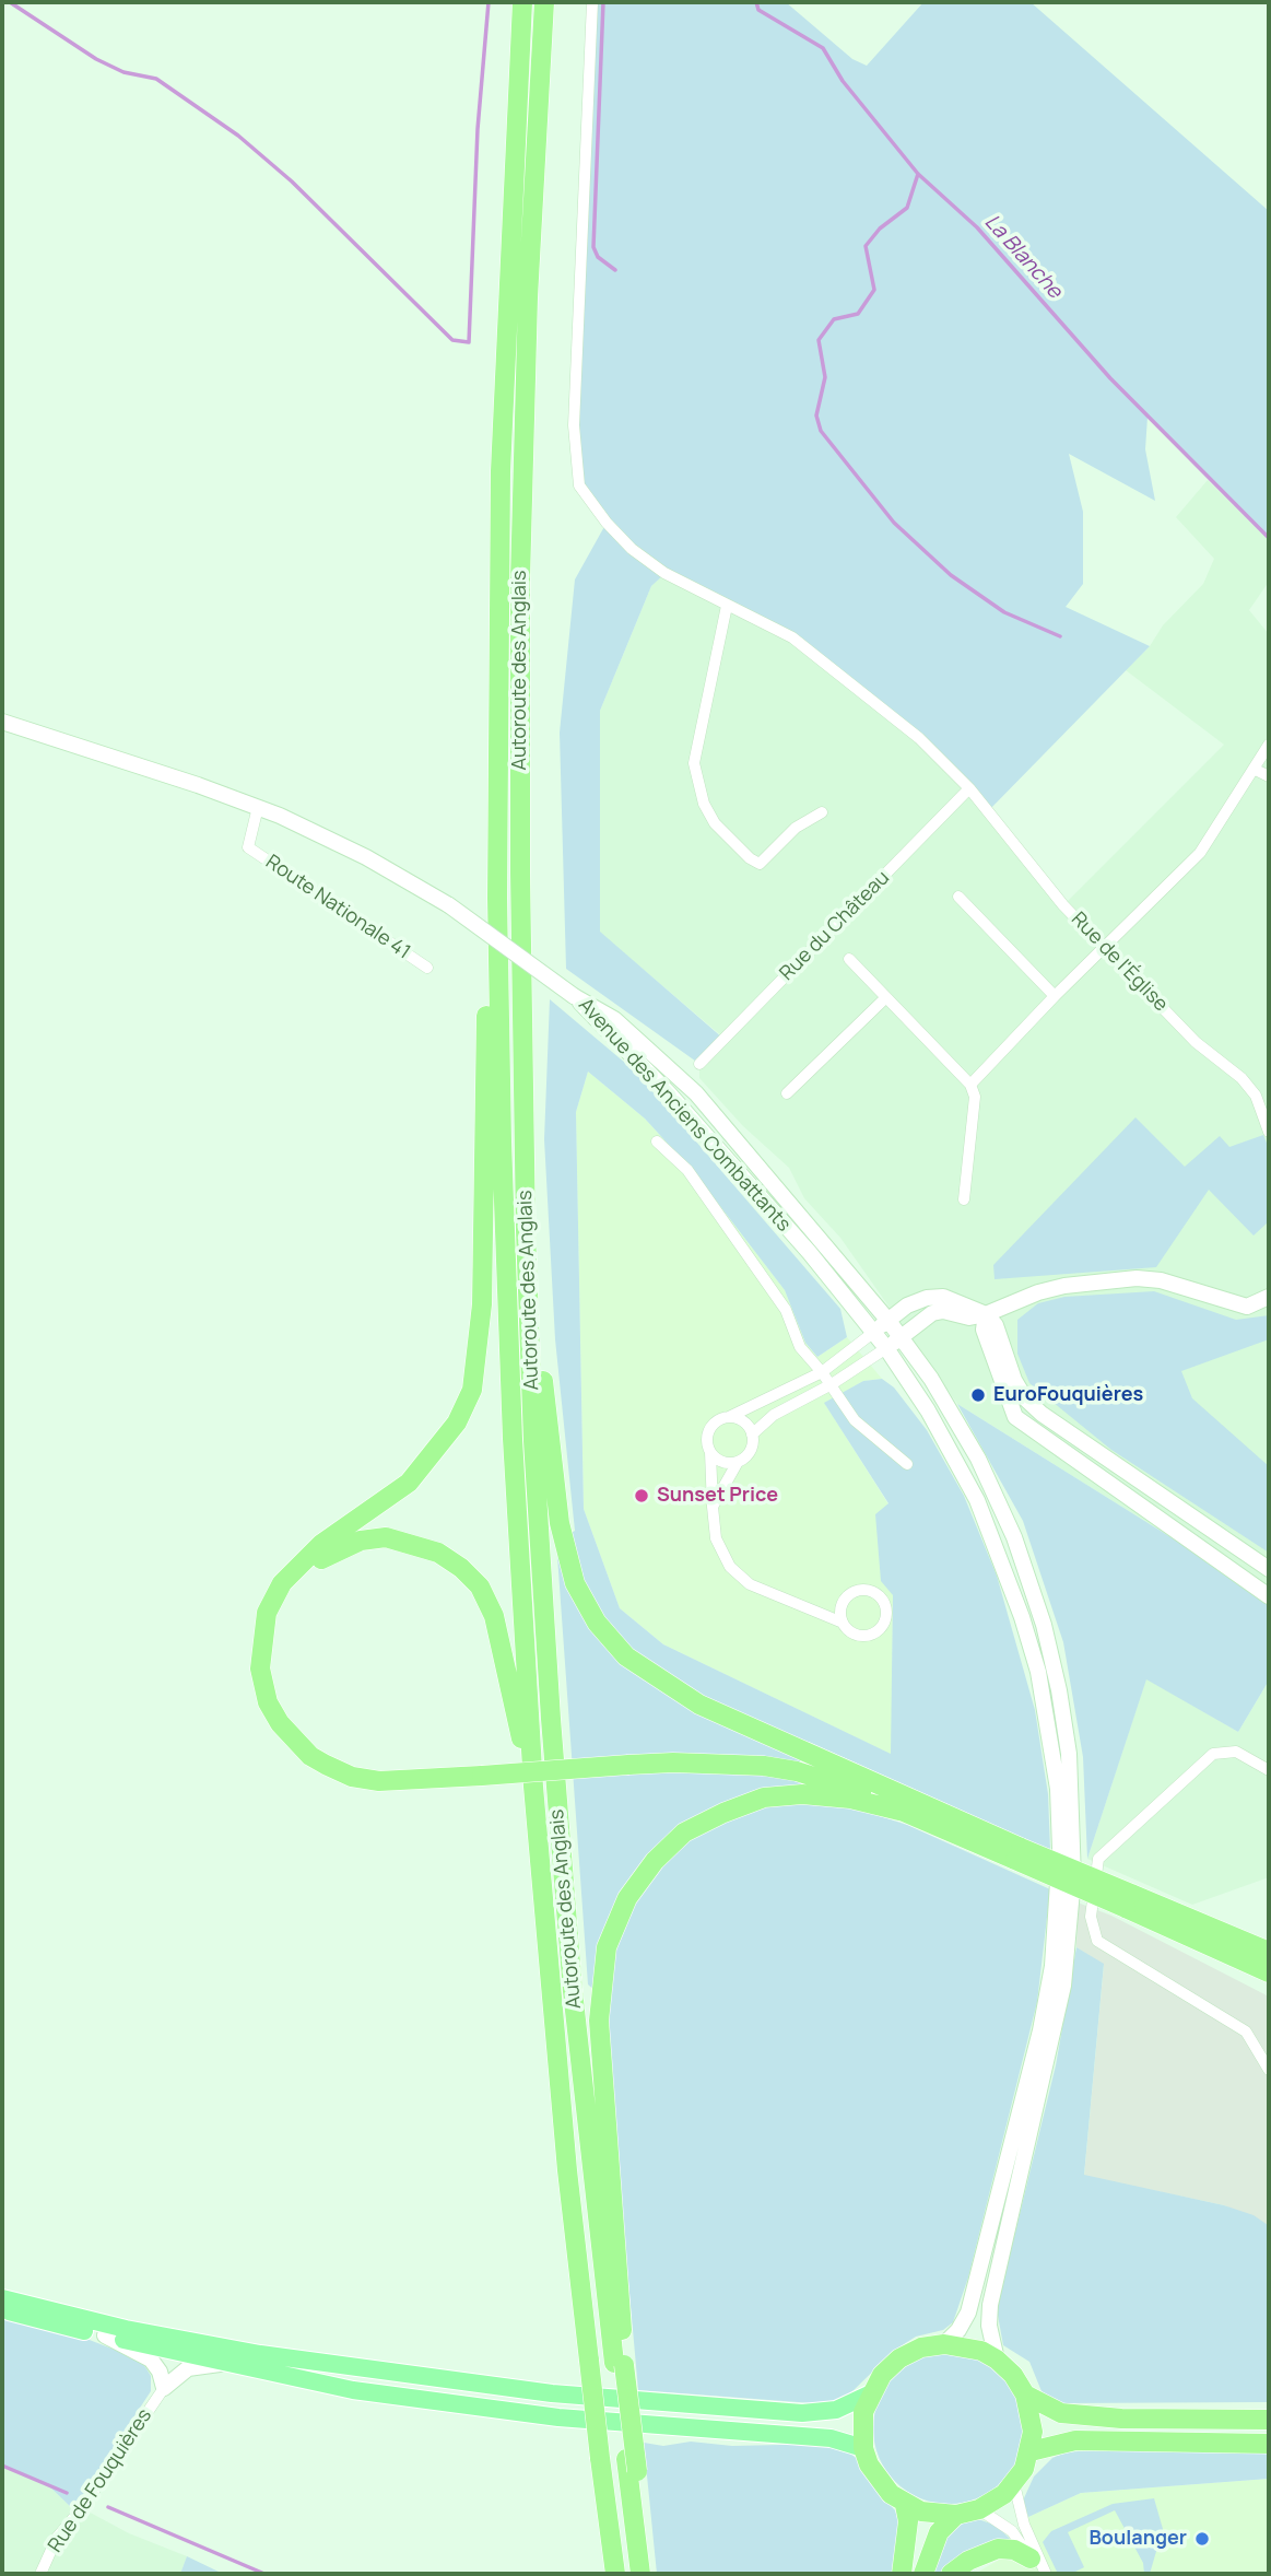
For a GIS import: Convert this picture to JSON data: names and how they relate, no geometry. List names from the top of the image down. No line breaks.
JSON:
{"streets":{"highway":["Autoroute des Anglais"],"main road":["Avenue des Anciens Combattants"],"street":["Route Nationale 41","Rue du Château","Rue de l'Église","Rue de Fouquières"]},"crossings":[["Rue du Château","Rue de l'Église"]],"water":["La Blanche"],"places":["EuroFouquières","Sunset Price","Boulanger"]}
